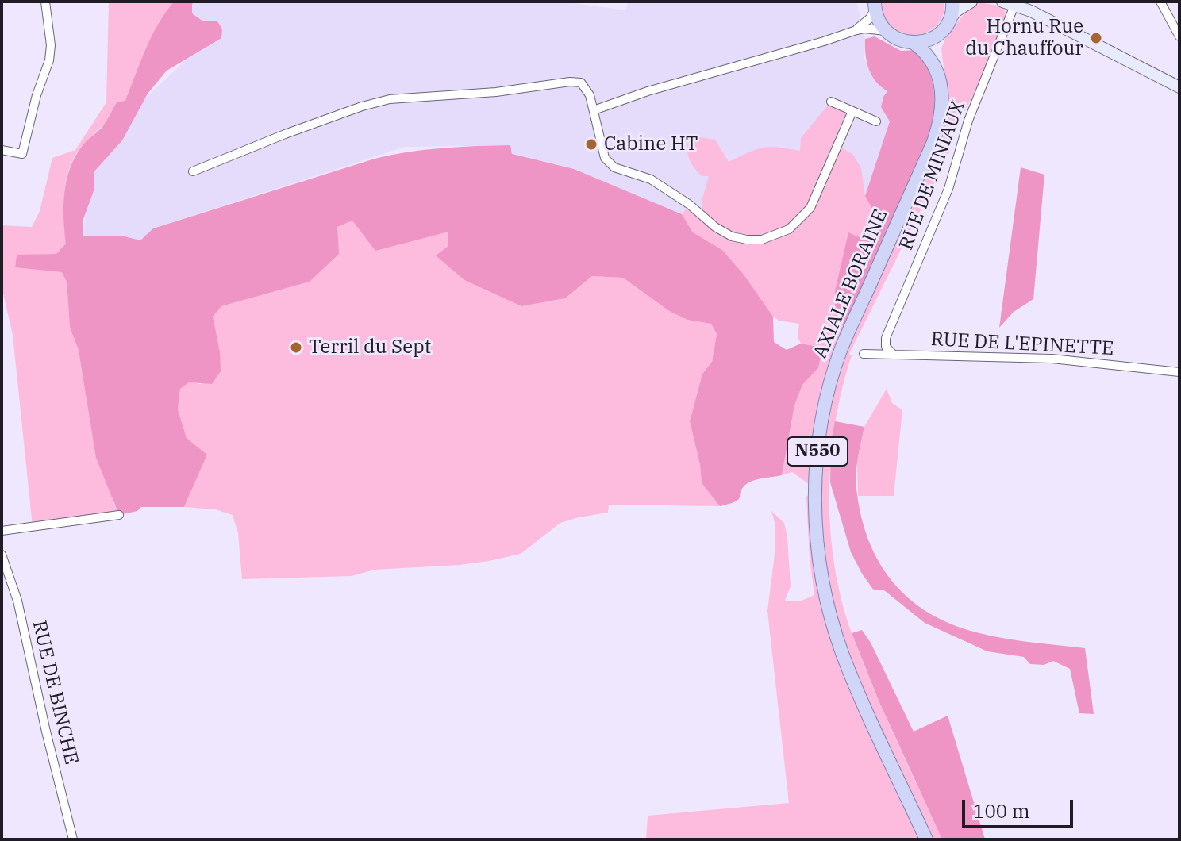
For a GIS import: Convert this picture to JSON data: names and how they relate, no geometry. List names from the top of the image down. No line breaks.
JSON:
{"streets":{"main road":["AXIALE BORAINE","N550"],"street":["RUE DE MINIAUX","RUE DE L'EPINETTE","RUE DE BINCHE"]},"crossings":[["RUE DE MINIAUX","RUE DE L'EPINETTE"]],"places":["Hornu Rue du Chauffour","Cabine HT","Terril du Sept"],"scale_bar":"100 m"}
